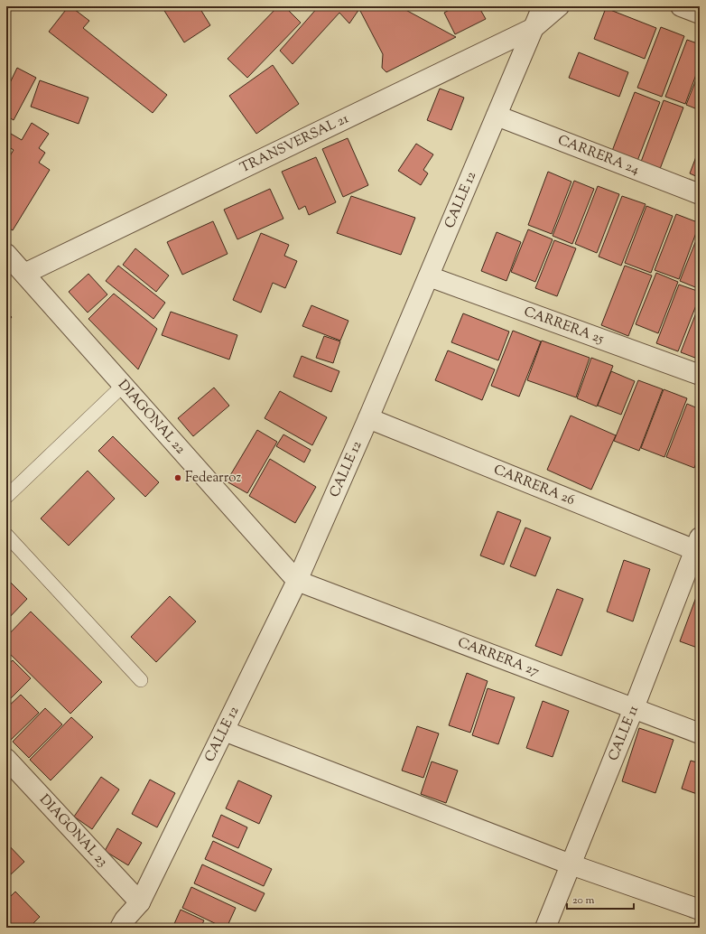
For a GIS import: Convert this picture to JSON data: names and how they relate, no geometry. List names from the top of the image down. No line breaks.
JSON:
{"streets":{"street":["TRANSVERSAL 21","CARRERA 24","CALLE 12","CARRERA 25","DIAGONAL 22","CARRERA 26","CARRERA 27","CALLE 11","DIAGONAL 23"]},"crossings":[["TRANSVERSAL 21","CALLE 12"],["TRANSVERSAL 21","DIAGONAL 22"],["CARRERA 24","CALLE 12"],["CALLE 12","CARRERA 25"],["CALLE 12","DIAGONAL 22"],["CALLE 12","CARRERA 26"],["CALLE 12","CARRERA 27"],["CALLE 12","DIAGONAL 23"],["DIAGONAL 22","CARRERA 27"],["CARRERA 26","CALLE 11"],["CARRERA 27","CALLE 11"]],"places":["Fedearroz"],"scale_bar":"20 m"}
